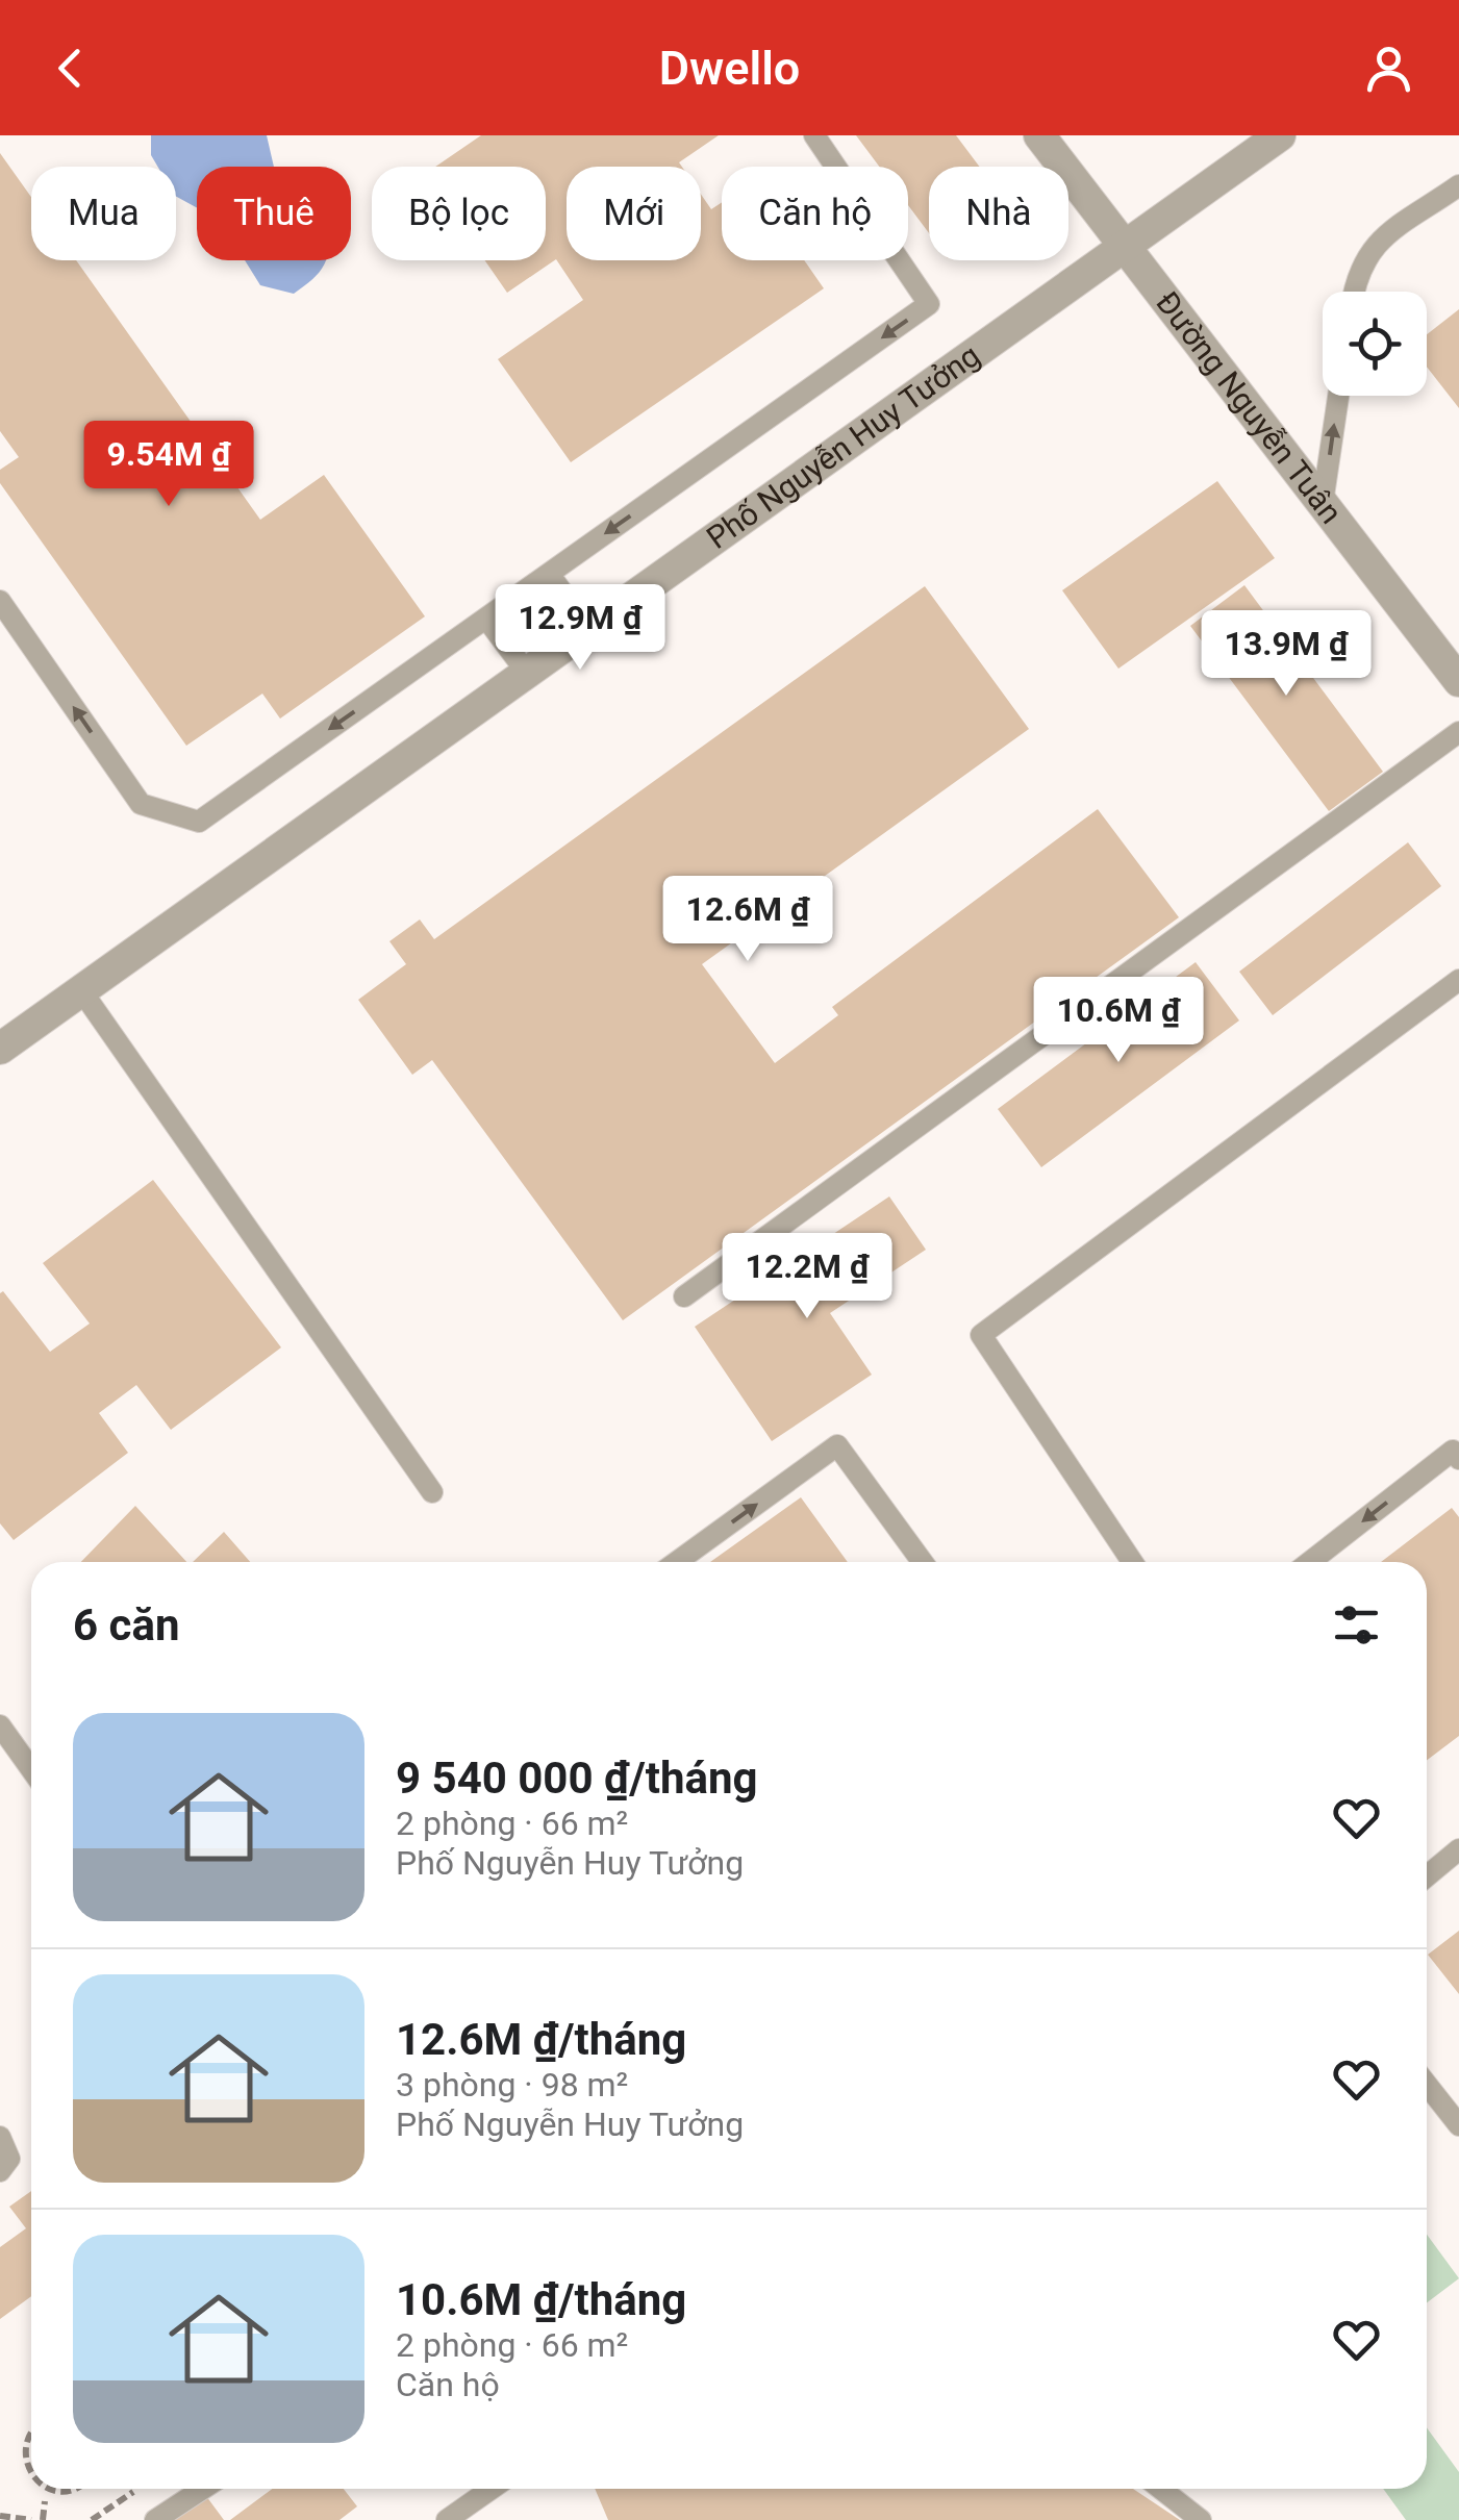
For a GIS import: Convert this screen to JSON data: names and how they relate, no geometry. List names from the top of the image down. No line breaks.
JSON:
{"streets":{"street":["Đường Nguyễn Tuân","Phố Nguyễn Huy Tưởng"]},"crossings":[["Đường Nguyễn Tuân","Phố Nguyễn Huy Tưởng"]],"page":{"header":"Dwello","chip":["Mua","Thuê","Bộ lọc","Mới","Căn hộ","Nhà"],"price":["9.54M ₫","12.9M ₫","13.9M ₫","12.6M ₫","10.6M ₫","12.2M ₫"],"heading":"6 căn","list":[{"name":"9 540 000 ₫/tháng","note":"2 phòng · 66 m² · Phố Nguyễn Huy Tưởng"},{"name":"12.6M ₫/tháng","note":"3 phòng · 98 m² · Phố Nguyễn Huy Tưởng"},{"name":"10.6M ₫/tháng","note":"2 phòng · 66 m² · Căn hộ"}]}}
